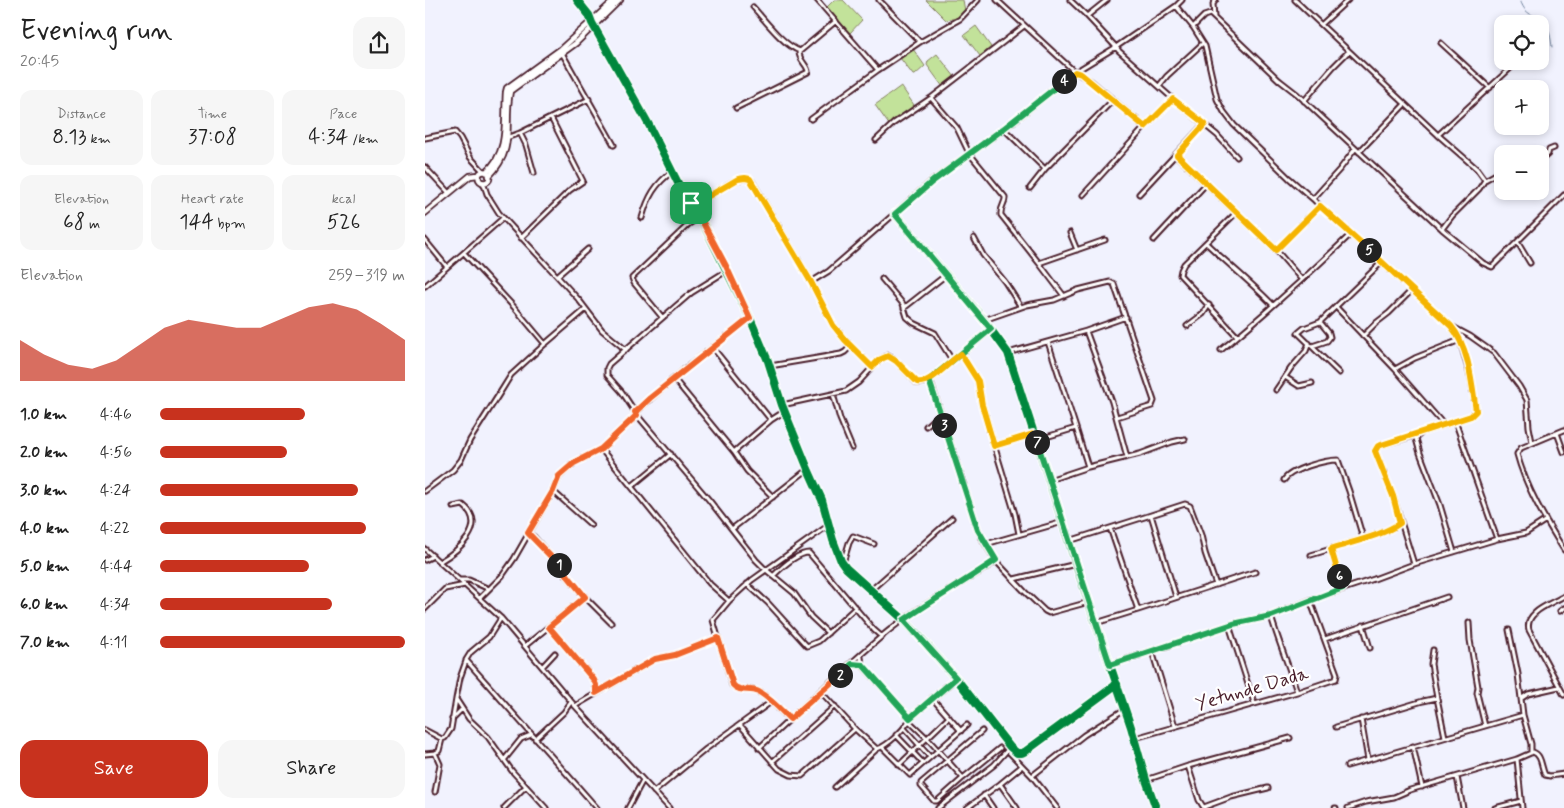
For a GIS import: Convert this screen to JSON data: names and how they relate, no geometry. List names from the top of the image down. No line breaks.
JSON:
{"streets":{"street":["Yetunde Dada"]},"page":{"heading":["Evening run","20:45"],"map_buttons":["+","−"],"pins":["4","5","3","7","1","6","2"],"stats":[["Distance","8.13 km"],["Time","37:08"],["Pace","4:34 /km"],["Elevation","68 m"],["Heart rate","144 bpm"],["kcal","526"]],"chart":["Elevation","259–319 m"],"list":[{"name":"1.0 km","note":"4:46"},{"name":"2.0 km","note":"4:56"},{"name":"3.0 km","note":"4:24"},{"name":"4.0 km","note":"4:22"},{"name":"5.0 km","note":"4:44"},{"name":"6.0 km","note":"4:34"},{"name":"7.0 km","note":"4:11"}],"buttons":["Save","Share"]}}
